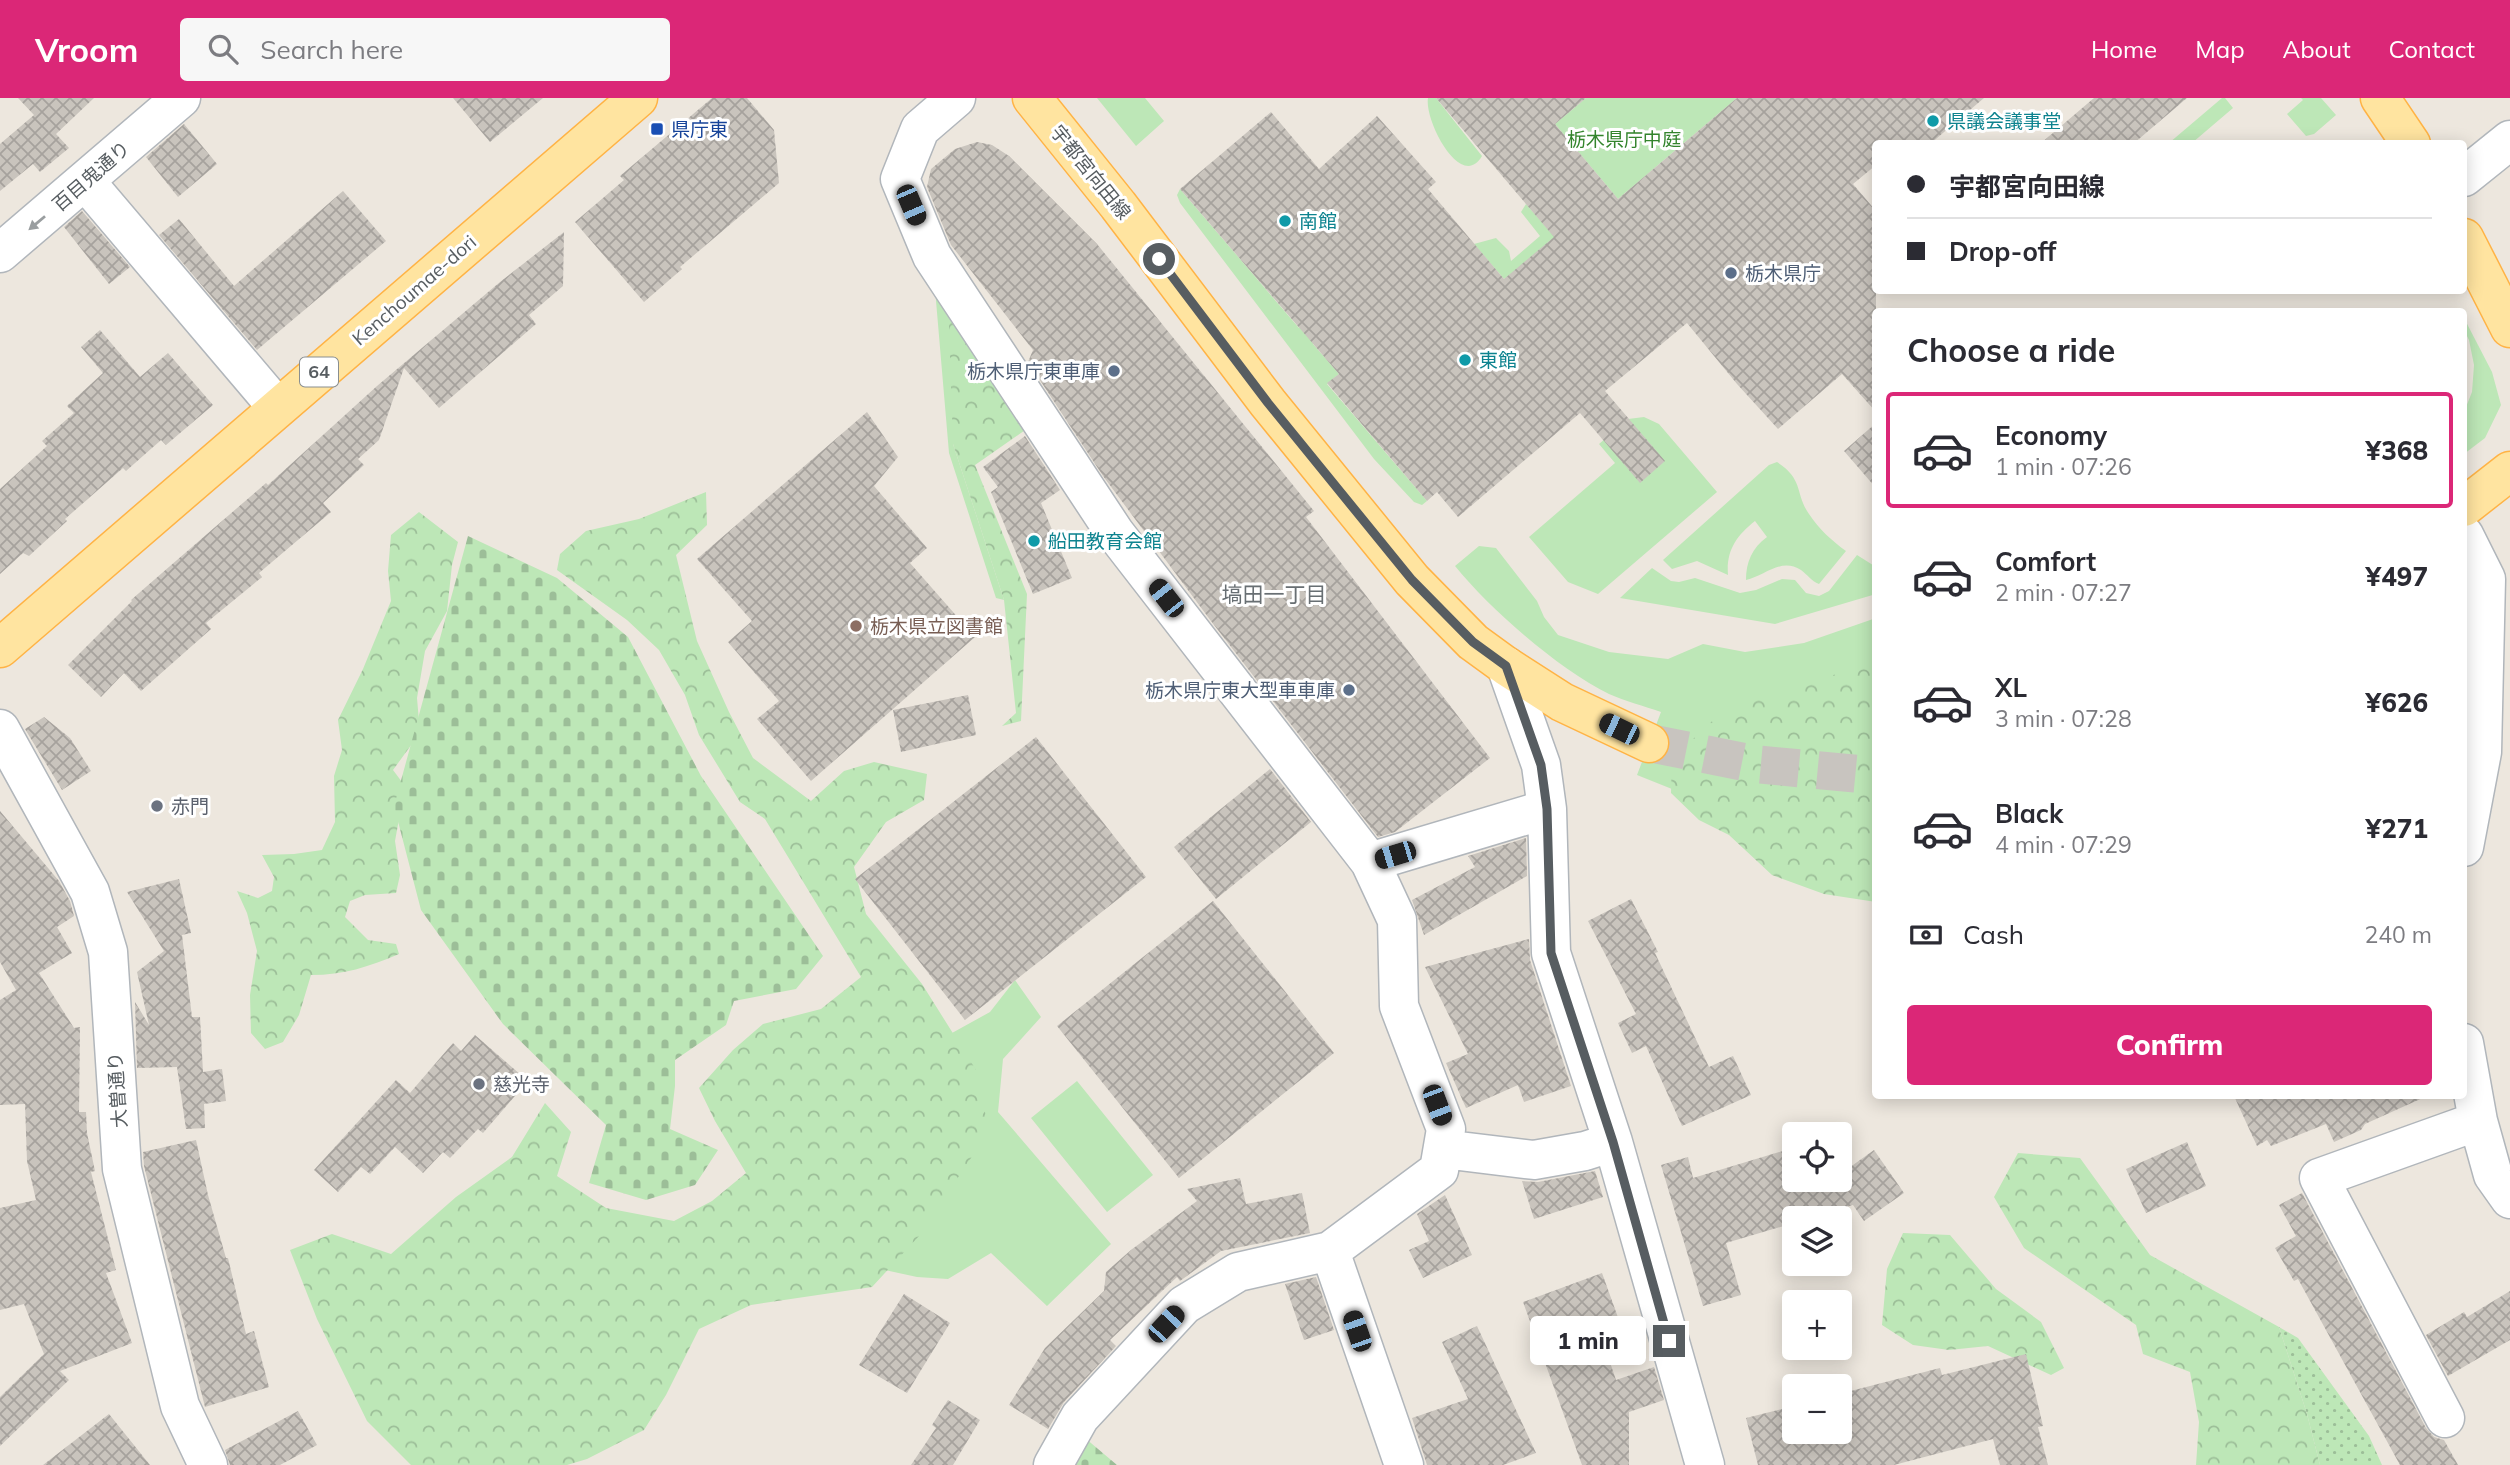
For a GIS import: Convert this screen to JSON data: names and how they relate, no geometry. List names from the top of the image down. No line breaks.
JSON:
{"streets":{"main road":["宇都宮向田線","Kenchoumae-dori","64"],"street":["百目鬼通り","大曽通り"]},"one_way":["百目鬼通り"],"districts":["塙田一丁目"],"parks":["栃木県庁中庭"],"places":{"other":["県議会議事堂","南館","栃木県庁","東館","栃木県庁東車庫","船田教育会館","栃木県立図書館","栃木県庁東大型車車庫","赤門","慈光寺"],"transit":["県庁東"]},"page":{"header":"Vroom","search":"Search here","nav":["Home","Map","About","Contact"],"banner":["宇都宮向田線","Drop-off"],"heading":"Choose a ride","list":[{"name":"Economy","note":"1 min · 07:26","value":"¥368"},{"name":"Comfort","note":"2 min · 07:27","value":"¥497"},{"name":"XL","note":"3 min · 07:28","value":"¥626"},{"name":"Black","note":"4 min · 07:29","value":"¥271"}],"pay":["Cash","240 m"],"buttons":"Confirm","map_buttons":["+","−"],"bubble":"1 min"}}
